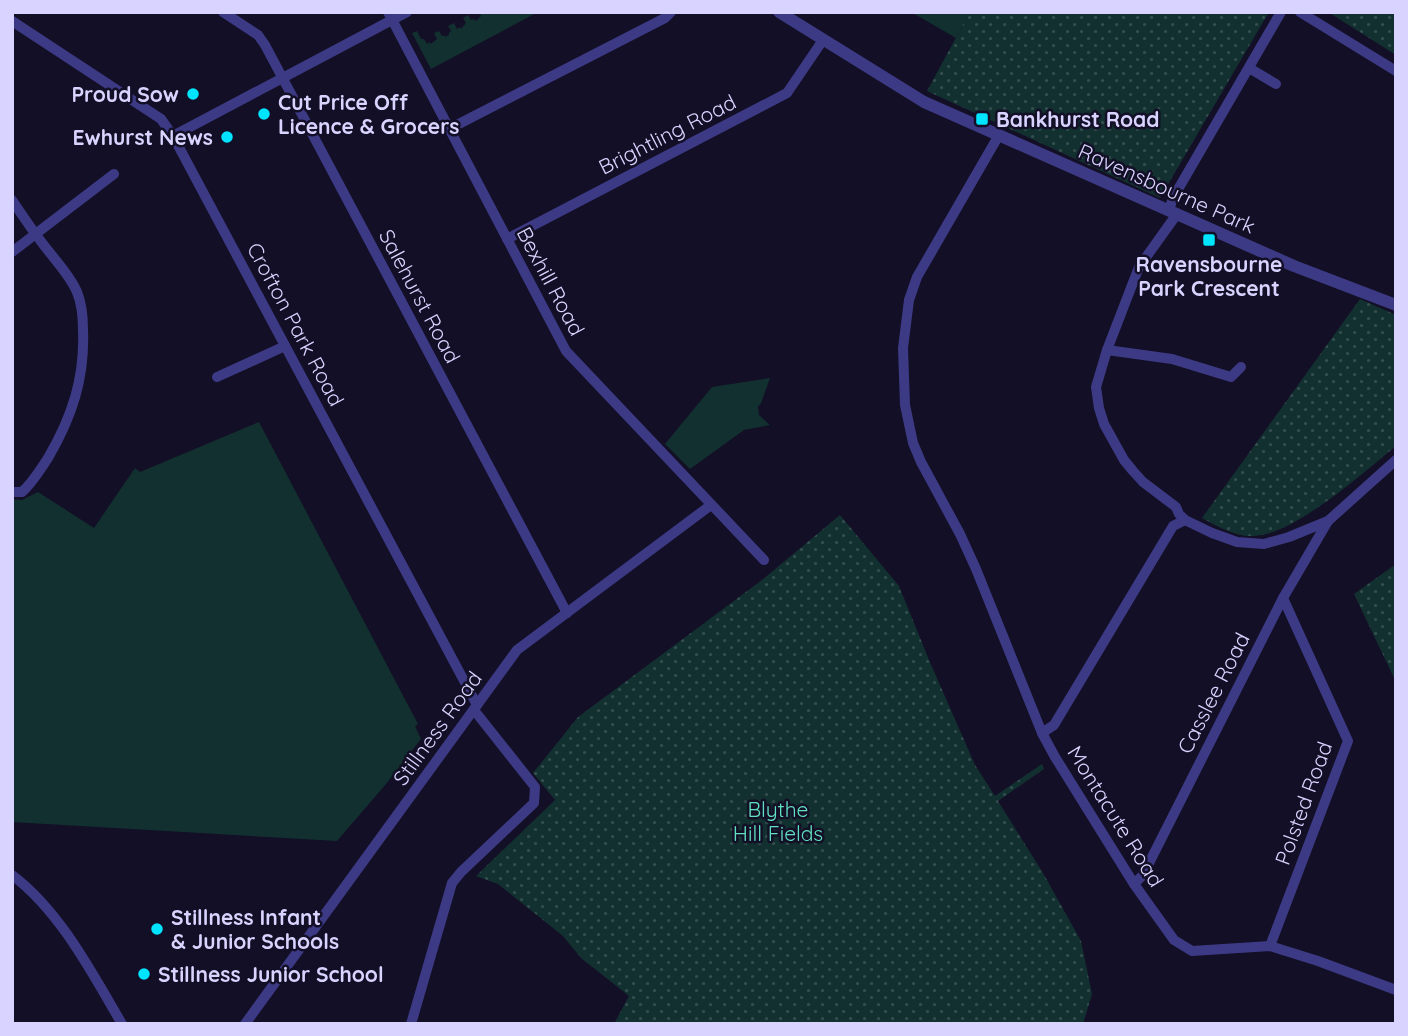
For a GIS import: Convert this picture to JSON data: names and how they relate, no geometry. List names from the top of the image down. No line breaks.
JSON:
{"streets":{"street":["Brightling Road","Ravensbourne Park","Bexhill Road","Salehurst Road","Crofton Park Road","Casslee Road","Stillness Road","Polsted Road","Montacute Road"]},"crossings":[["Brightling Road","Ravensbourne Park"],["Brightling Road","Bexhill Road"],["Bexhill Road","Stillness Road"],["Salehurst Road","Stillness Road"],["Crofton Park Road","Stillness Road"],["Casslee Road","Polsted Road"],["Casslee Road","Montacute Road"],["Polsted Road","Montacute Road"]],"parks":["Blythe Hill Fields"],"places":{"other":["Proud Sow","Cut Price Off Licence & Grocers","Ewhurst News","Stillness Infant & Junior Schools","Stillness Junior School"],"transit":["Bankhurst Road","Ravensbourne Park Crescent"]}}
